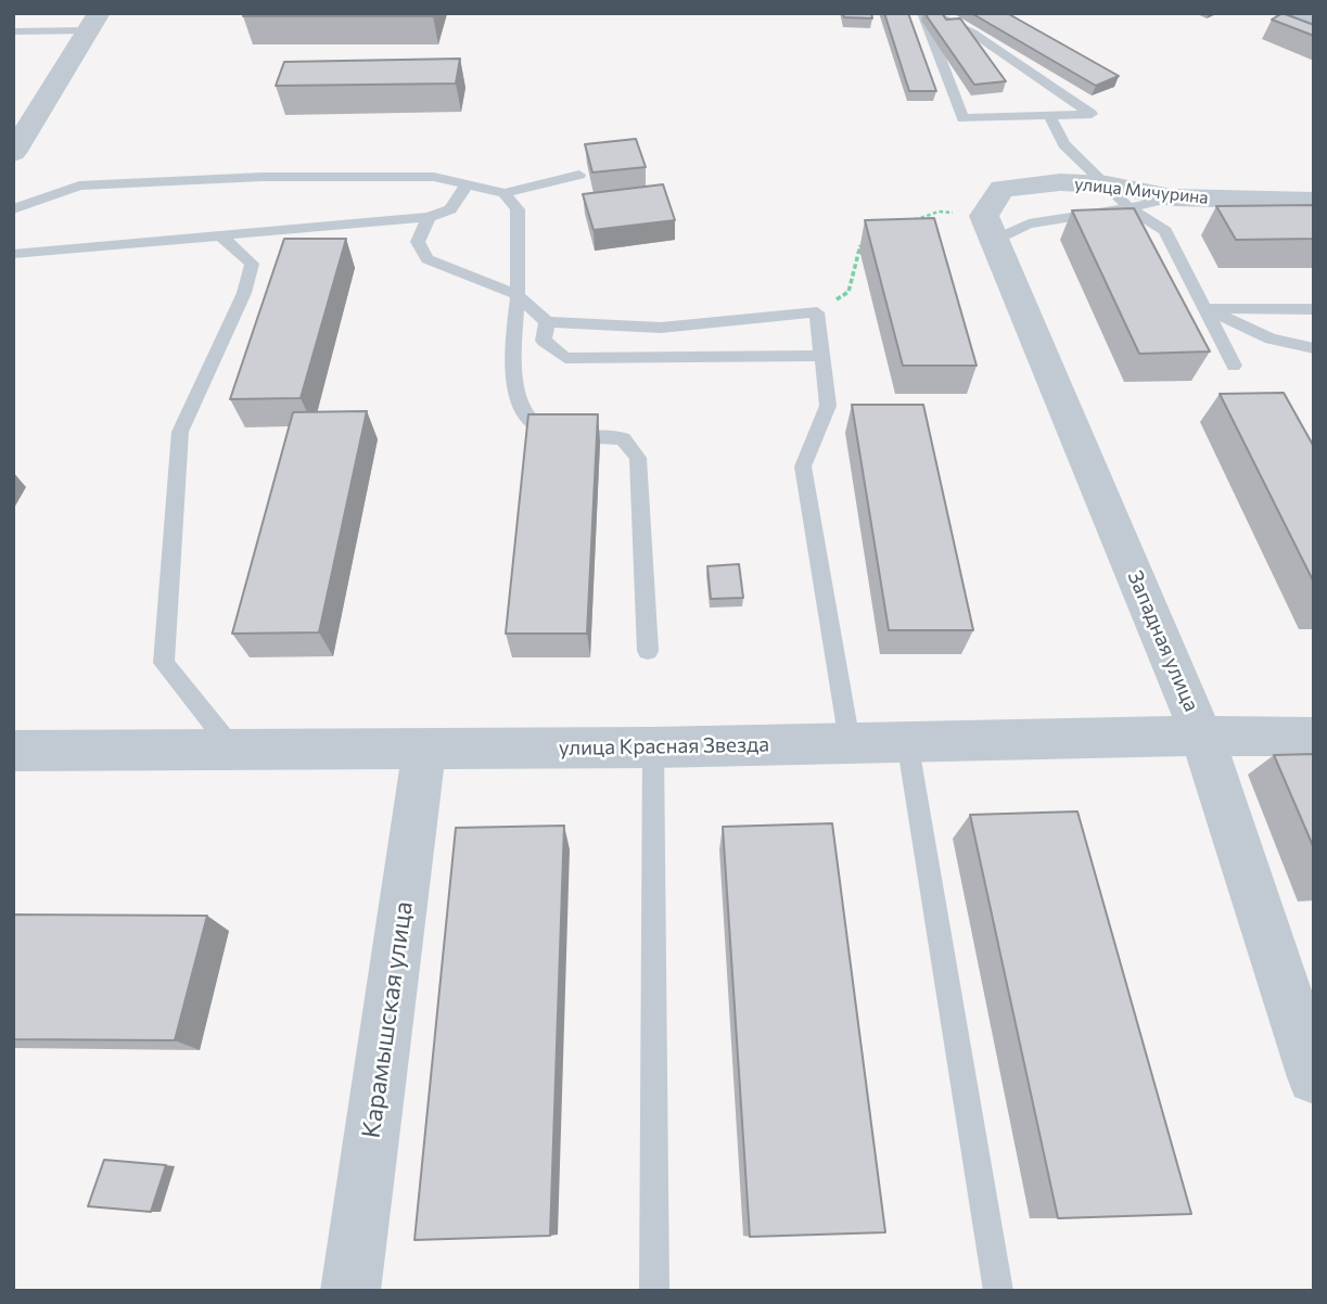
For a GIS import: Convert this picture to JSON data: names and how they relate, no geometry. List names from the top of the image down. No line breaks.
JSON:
{"streets":{"street":["улица Мичурина","Западная улица","улица Красная Звезда","Карамышская улица"]},"crossings":[["улица Мичурина","Западная улица"],["Западная улица","улица Красная Звезда"],["улица Красная Звезда","Карамышская улица"]]}
